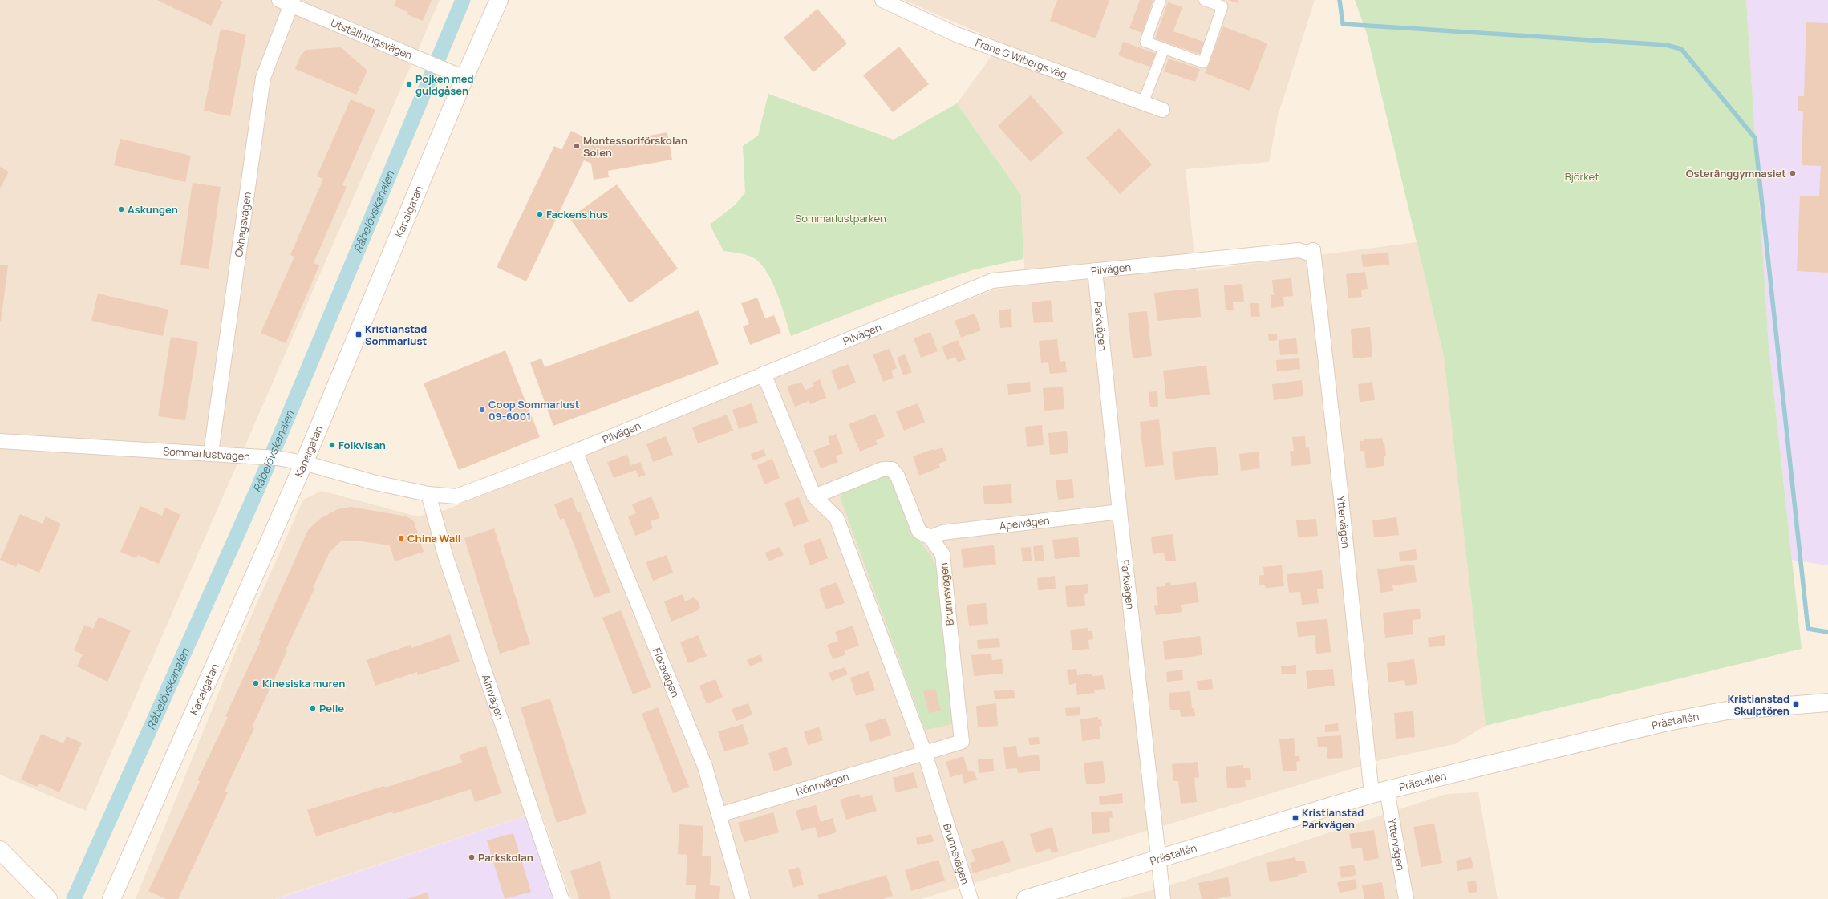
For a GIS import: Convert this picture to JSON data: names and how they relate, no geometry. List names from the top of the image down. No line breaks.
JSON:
{"streets":{"street":["Utställningsvägen","Frans G Wibergs väg","Kanalgatan","Oxhagsvägen","Pilvägen","Parkvägen","Sommarlustvägen","Yttervägen","Apelvägen","Brunnsvägen","Floravägen","Almvägen","Prästallén","Rönnvägen"]},"crossings":[["Utställningsvägen","Kanalgatan"],["Utställningsvägen","Oxhagsvägen"],["Kanalgatan","Sommarlustvägen"],["Oxhagsvägen","Sommarlustvägen"],["Pilvägen","Parkvägen"],["Pilvägen","Sommarlustvägen"],["Pilvägen","Yttervägen"],["Pilvägen","Brunnsvägen"],["Pilvägen","Floravägen"],["Pilvägen","Almvägen"],["Parkvägen","Apelvägen"],["Parkvägen","Prästallén"],["Sommarlustvägen","Almvägen"],["Yttervägen","Prästallén"],["Apelvägen","Brunnsvägen"],["Brunnsvägen","Rönnvägen"],["Floravägen","Rönnvägen"]],"water":["Råbelövskanalen"],"parks":["Björket","Sommarlustparken"],"places":{"other":["Pojken med guldgåsen","Montessoriförskolan Solen","Österänggymnasiet","Askungen","Fackens hus","Coop Sommarlust 09-6001","Folkvisan","China Wall","Kinesiska muren","Pelle","Parkskolan"],"transit":["Kristianstad Sommarlust","Kristianstad Skulptören","Kristianstad Parkvägen"]}}
